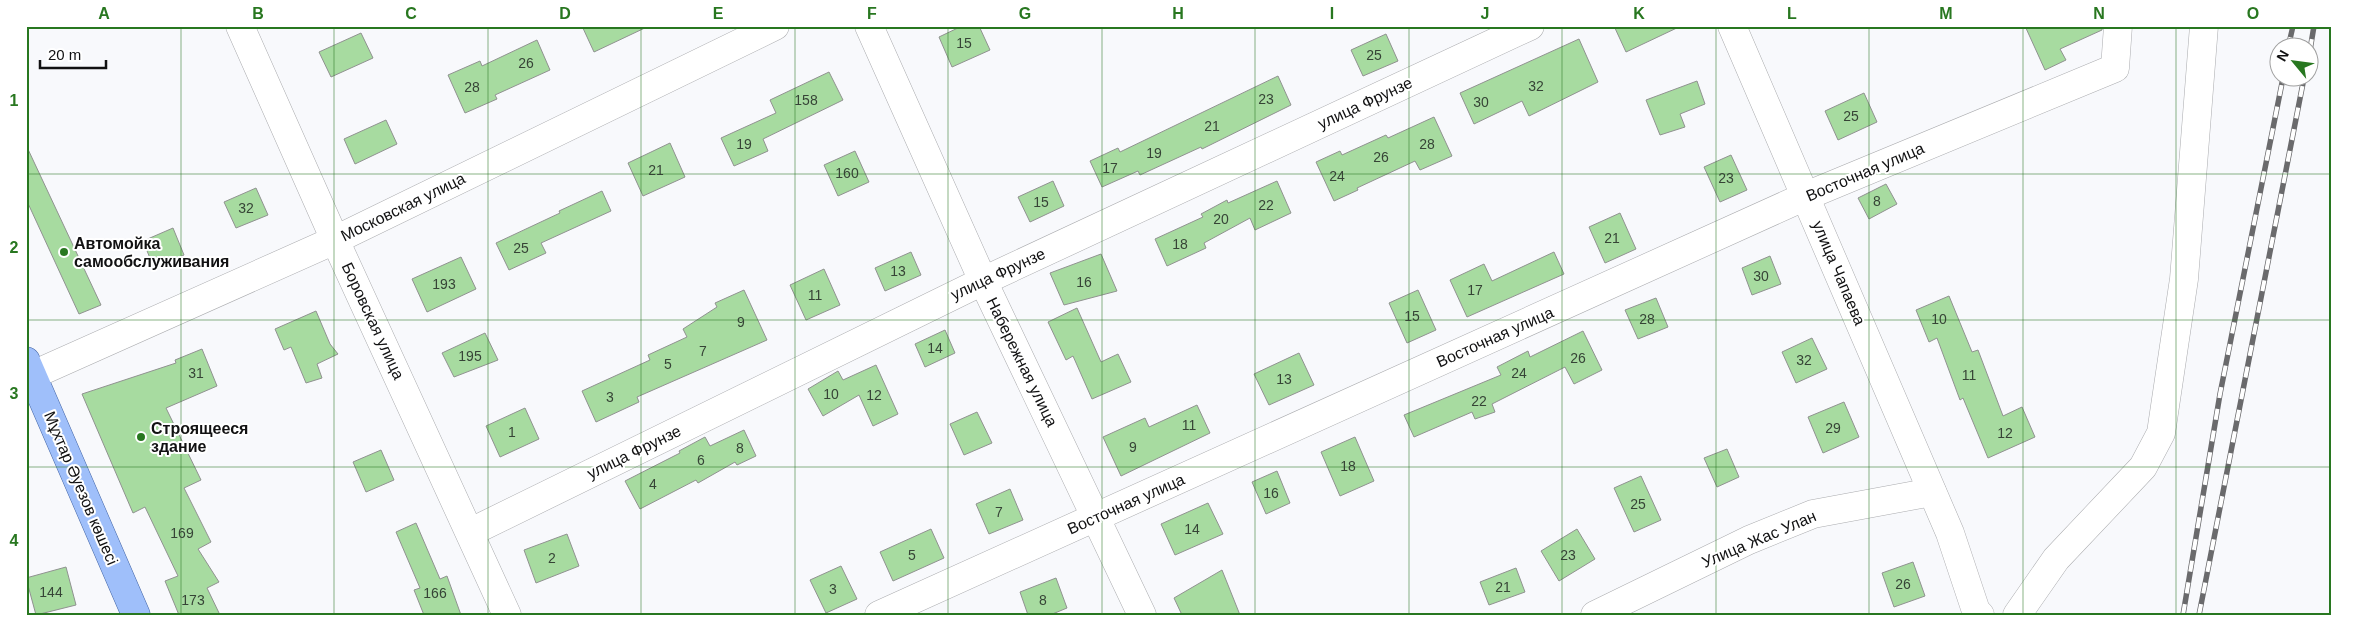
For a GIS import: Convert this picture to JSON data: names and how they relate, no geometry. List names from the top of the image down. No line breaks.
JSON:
{"streets":{"main road":["Мұхтар Әуезов көшесі"],"street":["улица Фрунзе","Восточная улица","Московская улица","улица Чапаева","Боровская улица","Набережная улица","Улица Жас Улан"]},"crossings":[["улица Фрунзе","Боровская улица"],["улица Фрунзе","Набережная улица"],["Восточная улица","улица Чапаева"],["Восточная улица","Набережная улица"],["Московская улица","Боровская улица"],["Московская улица","Мұхтар Әуезов көшесі"],["улица Чапаева","Улица Жас Улан"]],"places":["Автомойка самообслуживания","Строящееся здание"],"house_numbers":["15","25","26","32","28","23","158","30","25","21","19","28","19","26","17","21","160","24","23","8","15","22","32","20","21","18","25","13","30","16","193","17","11","15","28","10","9","14","7","195","26","32","5","31","24","11","13","10","12","3","22","11","29","1","12","9","8","6","18","4","16","25","7","14","169","5","23","2","26","21","3","144","166","173","8"],"scale_bar":"20 m","north":"top left","grid":{"columns":["A","B","C","D","E","F","G","H","I","J","K","L","M","N","O"],"rows":["1","2","3","4"]}}
